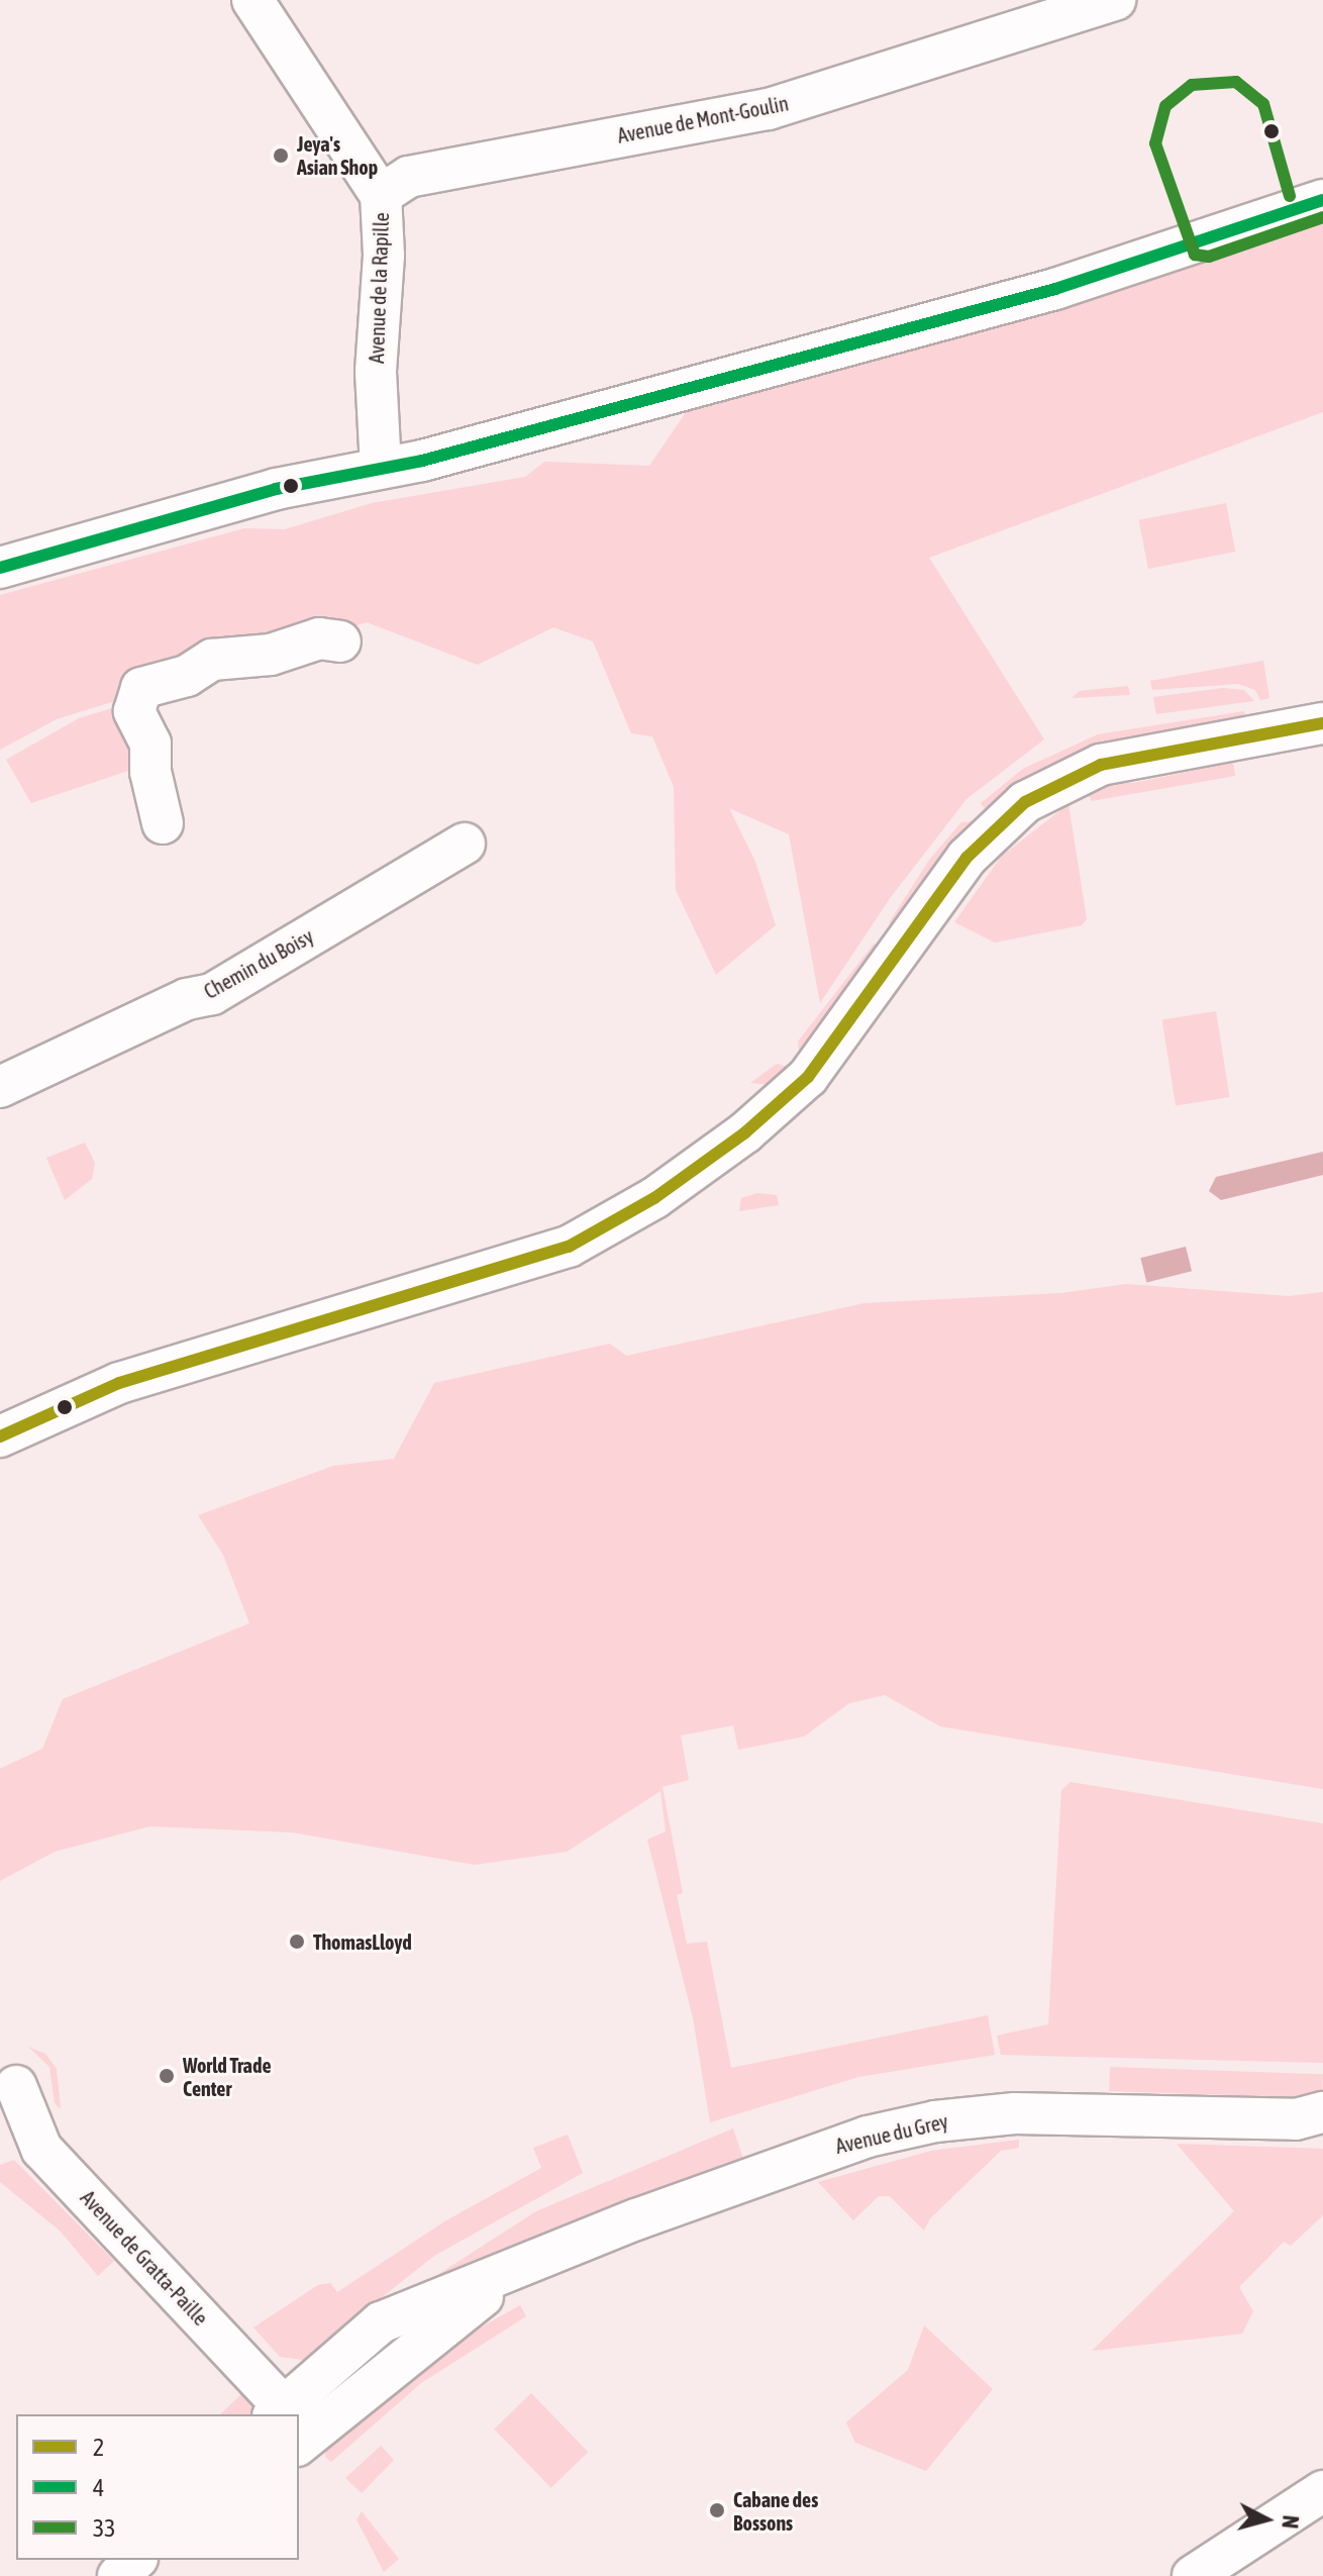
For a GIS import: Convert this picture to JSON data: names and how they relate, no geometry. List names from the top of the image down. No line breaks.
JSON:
{"streets":{"street":["Avenue de Mont-Goulin","Avenue de la Rapille","Chemin du Boisy","Avenue du Grey","Avenue de Gratta-Paille"]},"crossings":[["Avenue de Mont-Goulin","Avenue de la Rapille"]],"places":["Jeya's Asian Shop","ThomasLloyd","World Trade Center","Cabane des Bossons"],"lines":["transit line 33","transit line 4","transit line 2"],"legend":["2","4","33"],"north":"right"}
